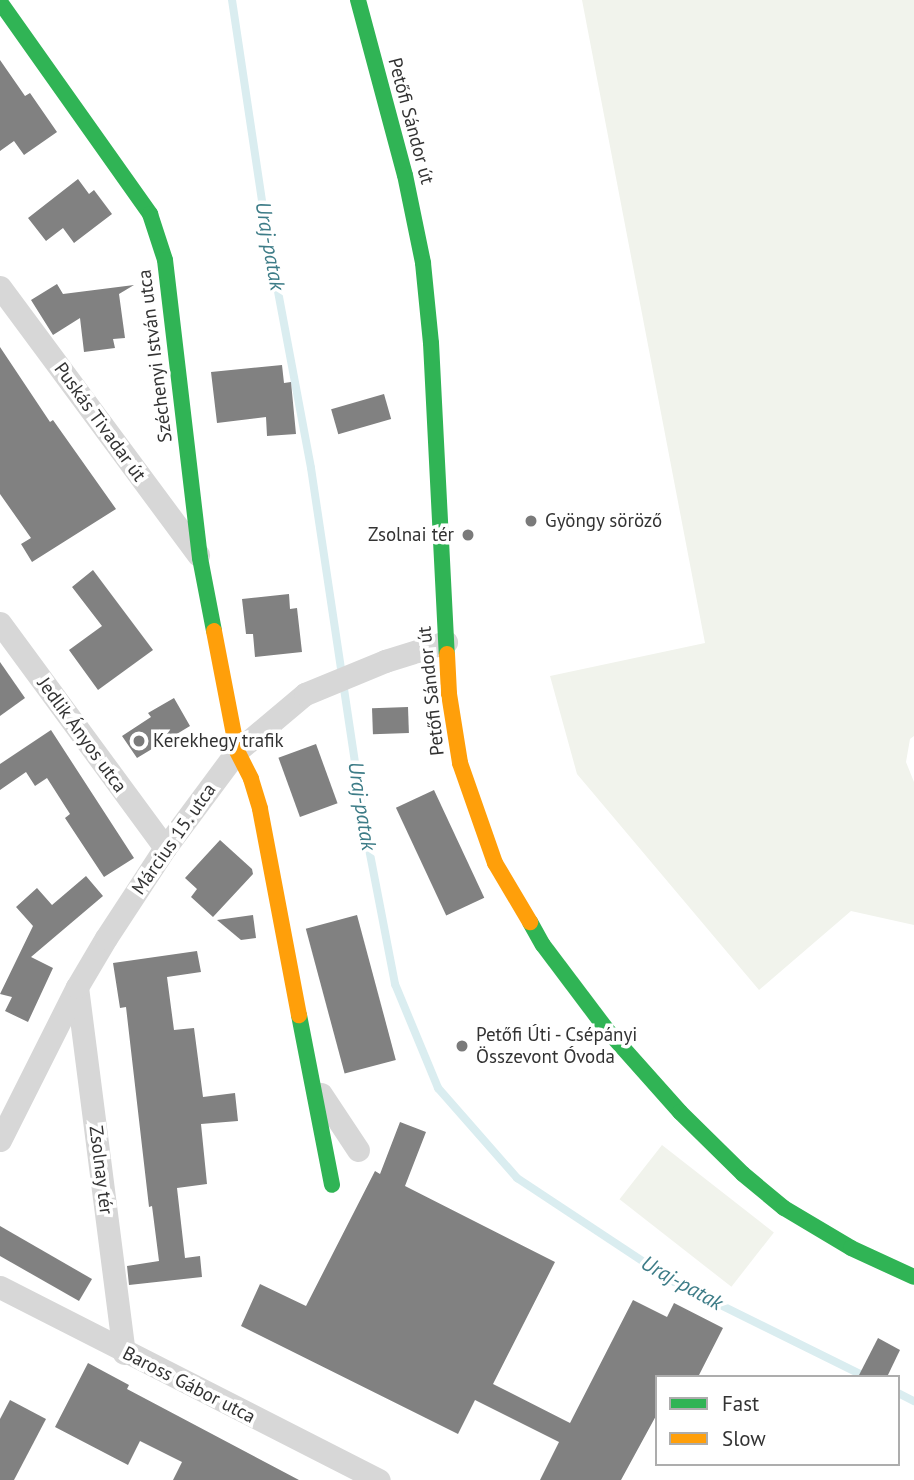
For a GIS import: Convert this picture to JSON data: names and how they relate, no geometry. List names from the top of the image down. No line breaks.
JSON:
{"streets":{"street":["Petőfi Sándor út","Széchenyi István utca","Puskás Tivadar út","Jedlik Ányos utca","Március 15. utca","Zsolnay tér","Baross Gábor utca"]},"crossings":[["Petőfi Sándor út","Március 15. utca"],["Széchenyi István utca","Puskás Tivadar út"],["Széchenyi István utca","Március 15. utca"],["Jedlik Ányos utca","Március 15. utca"],["Március 15. utca","Zsolnay tér"],["Zsolnay tér","Baross Gábor utca"]],"water":["Uraj-patak"],"places":["Gyöngy söröző","Zsolnai tér","Kerekhegy trafik","Petőfi Úti - Csépányi Összevont Óvoda"],"legend":["Fast","Slow"]}
